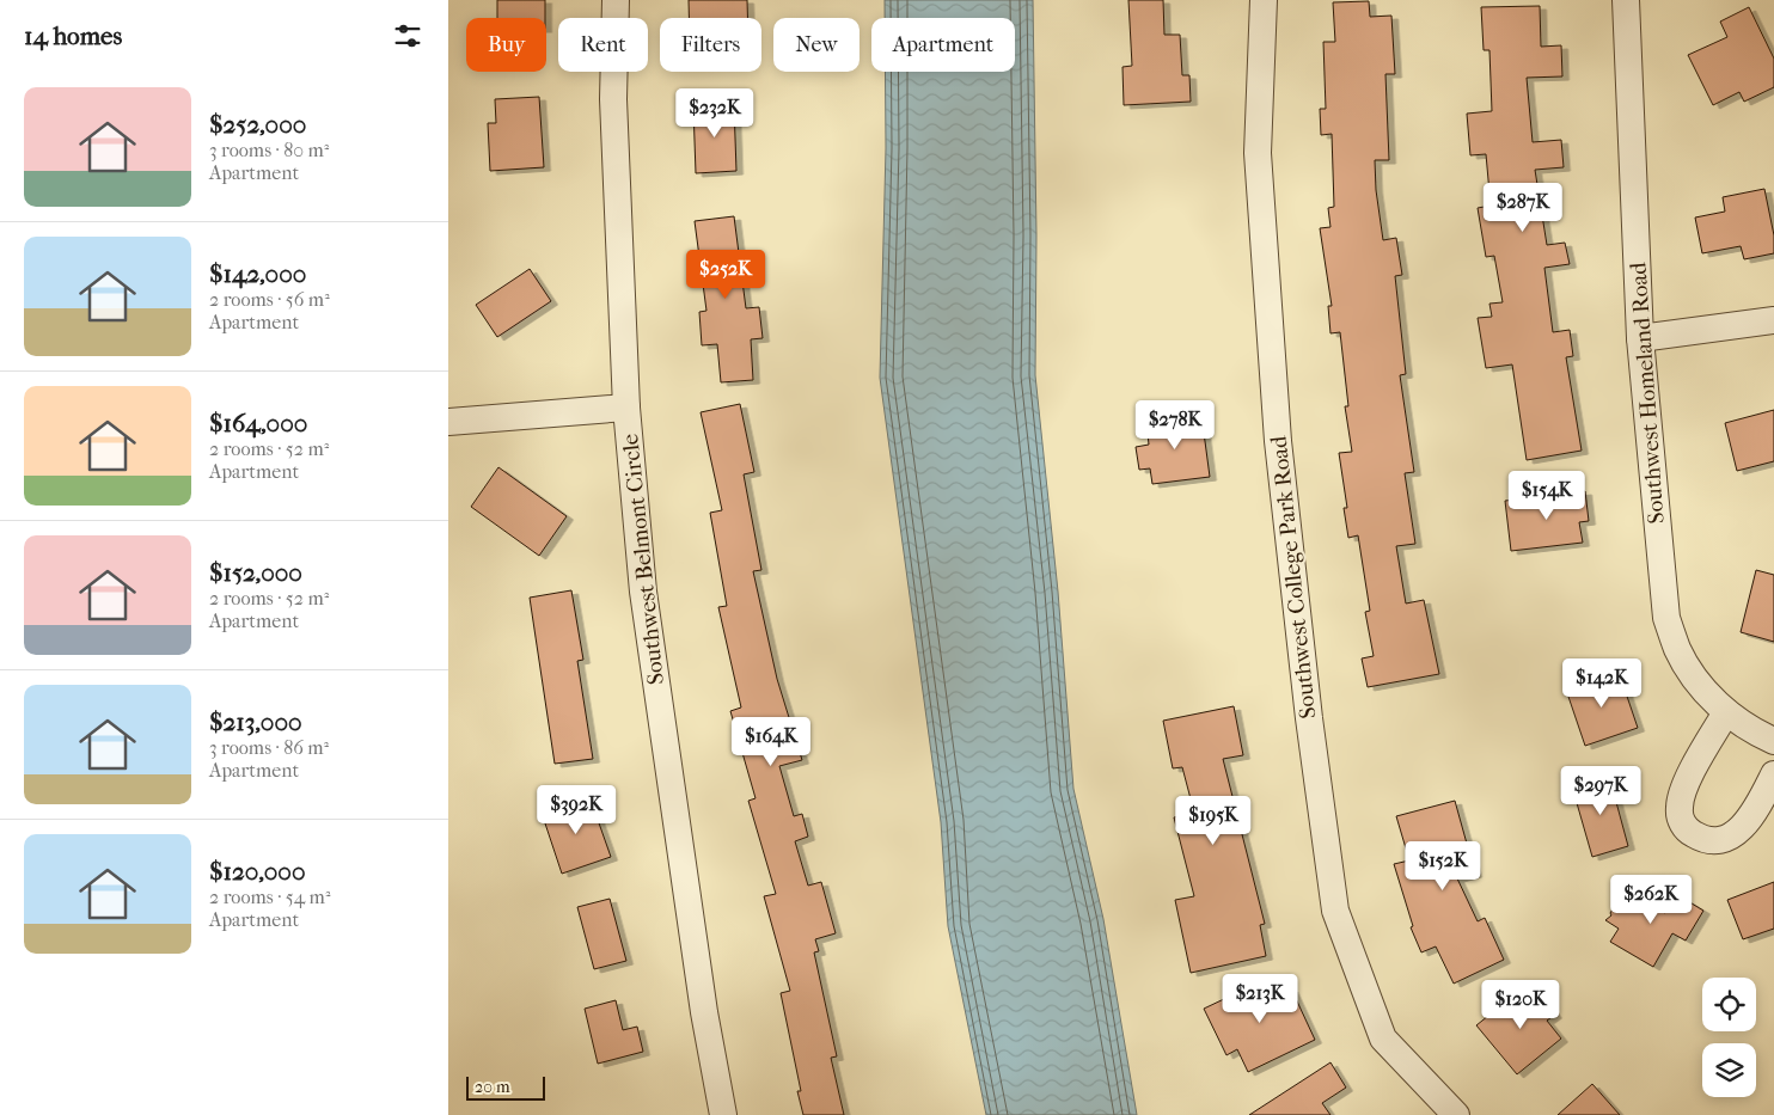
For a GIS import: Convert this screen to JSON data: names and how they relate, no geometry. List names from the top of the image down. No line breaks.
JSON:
{"streets":{"street":["Southwest Homeland Road","Southwest Belmont Circle","Southwest College Park Road"]},"scale_bar":"20 m","page":{"heading":"14 homes","chip":["Buy","Rent","Filters","New","Apartment"],"list":[{"name":"$252,000","note":"3 rooms · 80 m² · Apartment"},{"name":"$142,000","note":"2 rooms · 56 m² · Apartment"},{"name":"$164,000","note":"2 rooms · 52 m² · Apartment"},{"name":"$152,000","note":"2 rooms · 52 m² · Apartment"},{"name":"$213,000","note":"3 rooms · 86 m² · Apartment"},{"name":"$120,000","note":"2 rooms · 54 m² · Apartment"}],"price":["$232K","$287K","$252K","$278K","$154K","$142K","$164K","$297K","$392K","$195K","$152K","$262K","$213K","$120K"],"scale":"20 m"}}
